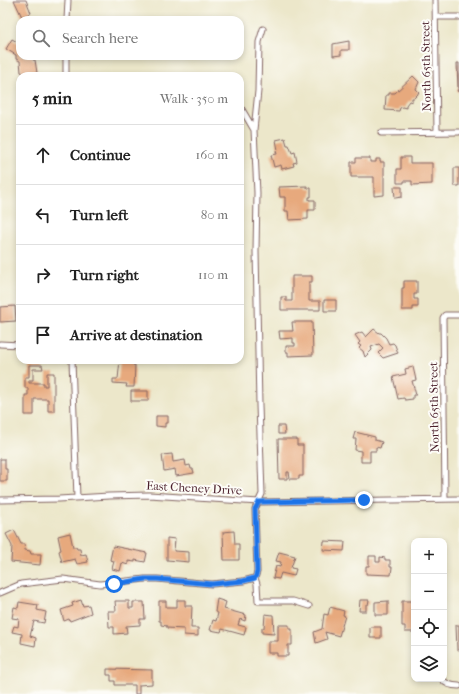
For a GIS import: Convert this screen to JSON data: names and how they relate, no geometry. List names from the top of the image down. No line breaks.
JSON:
{"streets":{"street":["North 65th Street","East Cheney Drive"]},"crossings":[["North 65th Street","East Cheney Drive"]],"page":{"search":"Search here","heading":["5 min","Walk · 350 m"],"list":[["Continue","160 m"],["Turn left","80 m"],["Turn right","110 m"],"Arrive at destination"],"map_buttons":["+","−"]}}
